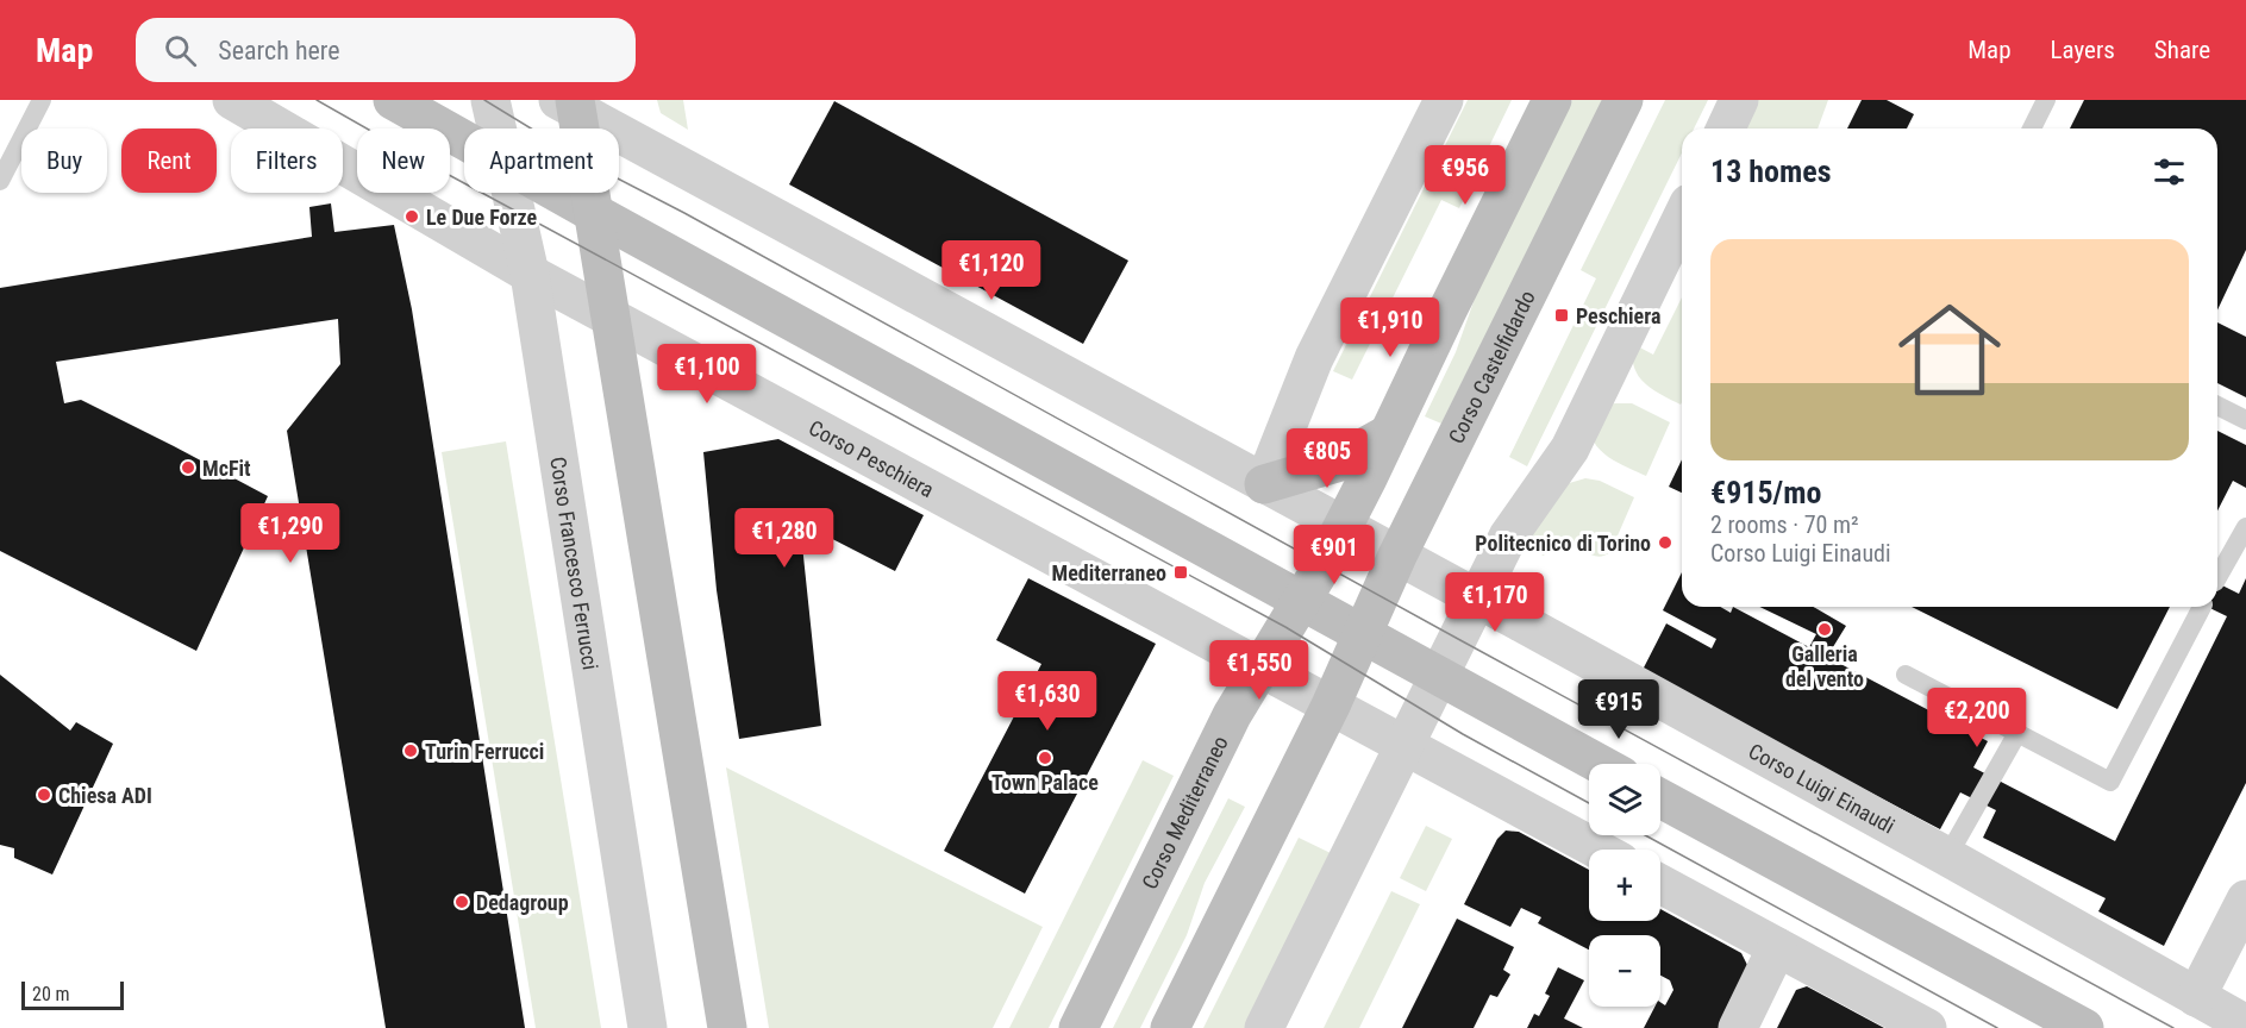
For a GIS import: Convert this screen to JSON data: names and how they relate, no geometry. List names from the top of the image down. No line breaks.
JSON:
{"streets":{"main road":["Corso Castelfidardo","Corso Mediterraneo"],"street":["Corso Peschiera","Corso Francesco Ferrucci","Corso Luigi Einaudi"]},"crossings":[["Corso Castelfidardo","Corso Luigi Einaudi"],["Corso Peschiera","Corso Francesco Ferrucci"],["Corso Peschiera","Corso Mediterraneo"]],"places":{"other":["Le Due Forze","McFit","Politecnico di Torino","Galleria del vento","Turin Ferrucci","Town Palace","Chiesa ADI","Dedagroup"],"transit":["Peschiera","Mediterraneo"]},"scale_bar":"20 m","page":{"header":"Map","search":"Search here","nav":["Map","Layers","Share"],"chip":["Buy","Rent","Filters","New","Apartment"],"heading":"13 homes","price":["€956","€1,120","€1,910","€1,100","€805","€1,290","€1,280","€901","€1,170","€1,550","€1,630","€915","€2,200"],"list":[{"name":"€915/mo","note":"2 rooms · 70 m² · Corso Luigi Einaudi"}],"map_buttons":["+","−"],"scale":"20 m"}}
